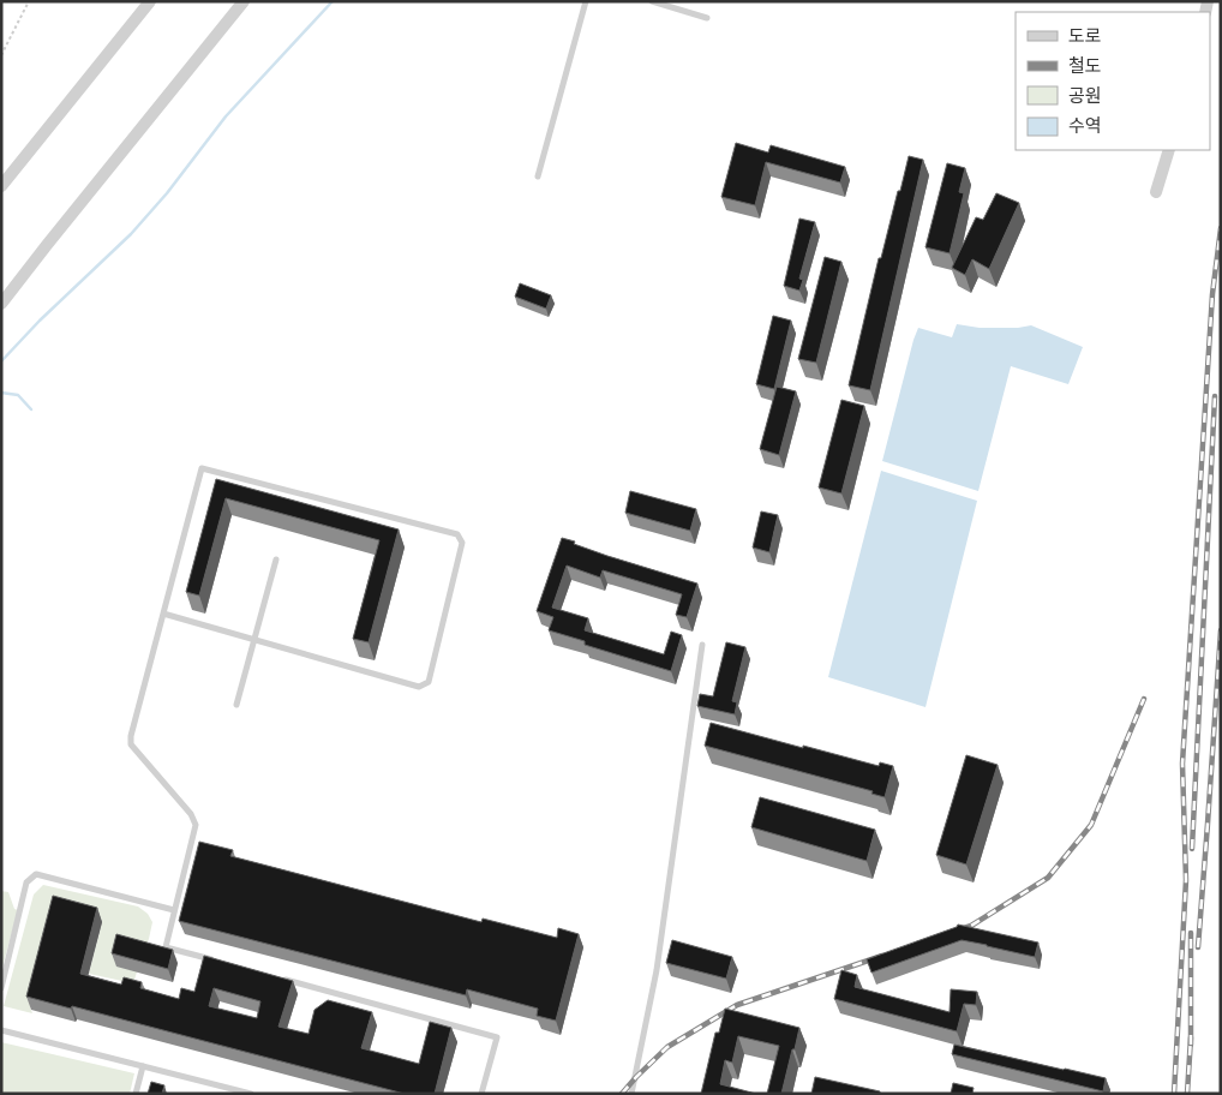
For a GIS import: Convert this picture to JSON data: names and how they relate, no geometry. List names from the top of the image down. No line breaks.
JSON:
{"legend":["도로","철도","공원","수역"]}
